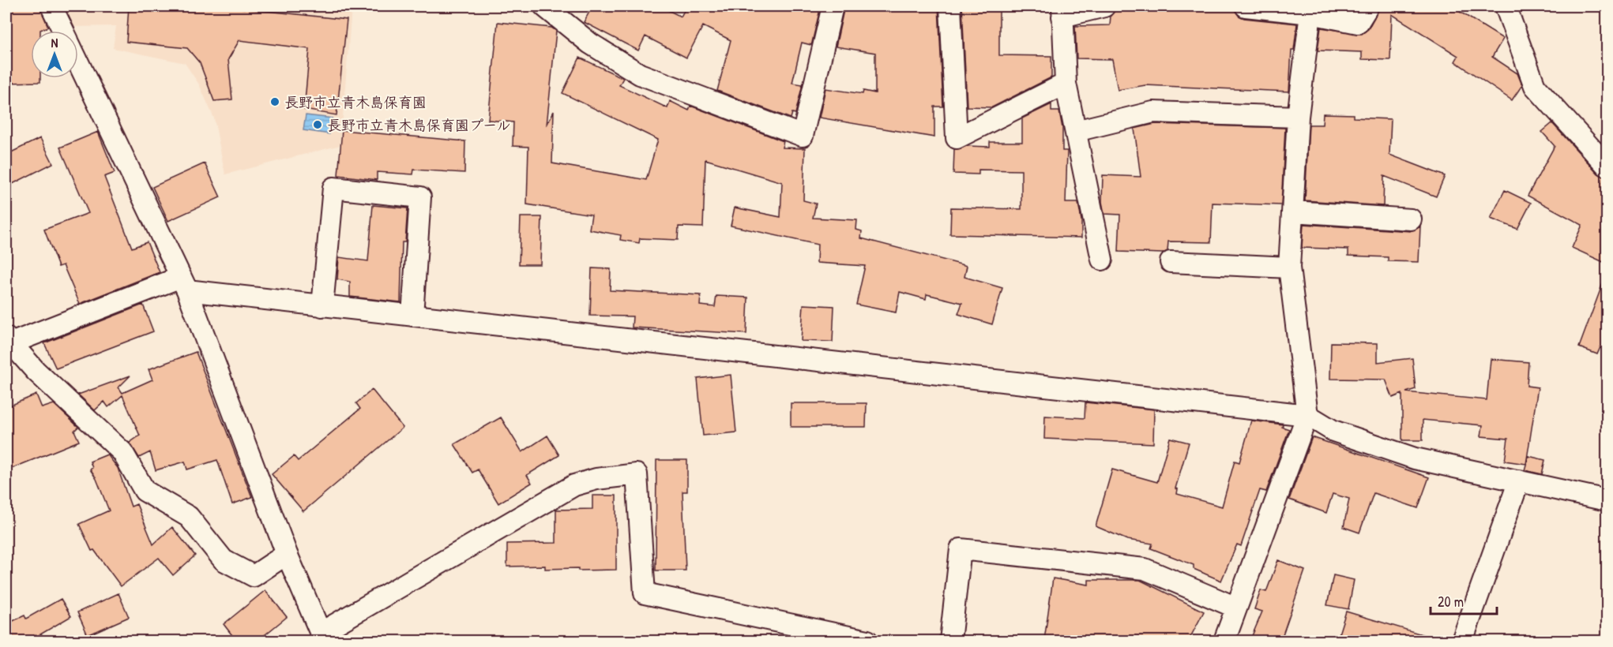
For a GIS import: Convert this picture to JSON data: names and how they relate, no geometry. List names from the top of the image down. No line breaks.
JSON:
{"places":["長野市立青木島保育園","長野市立青木島保育園プール"],"scale_bar":"20 m","north":"top"}
